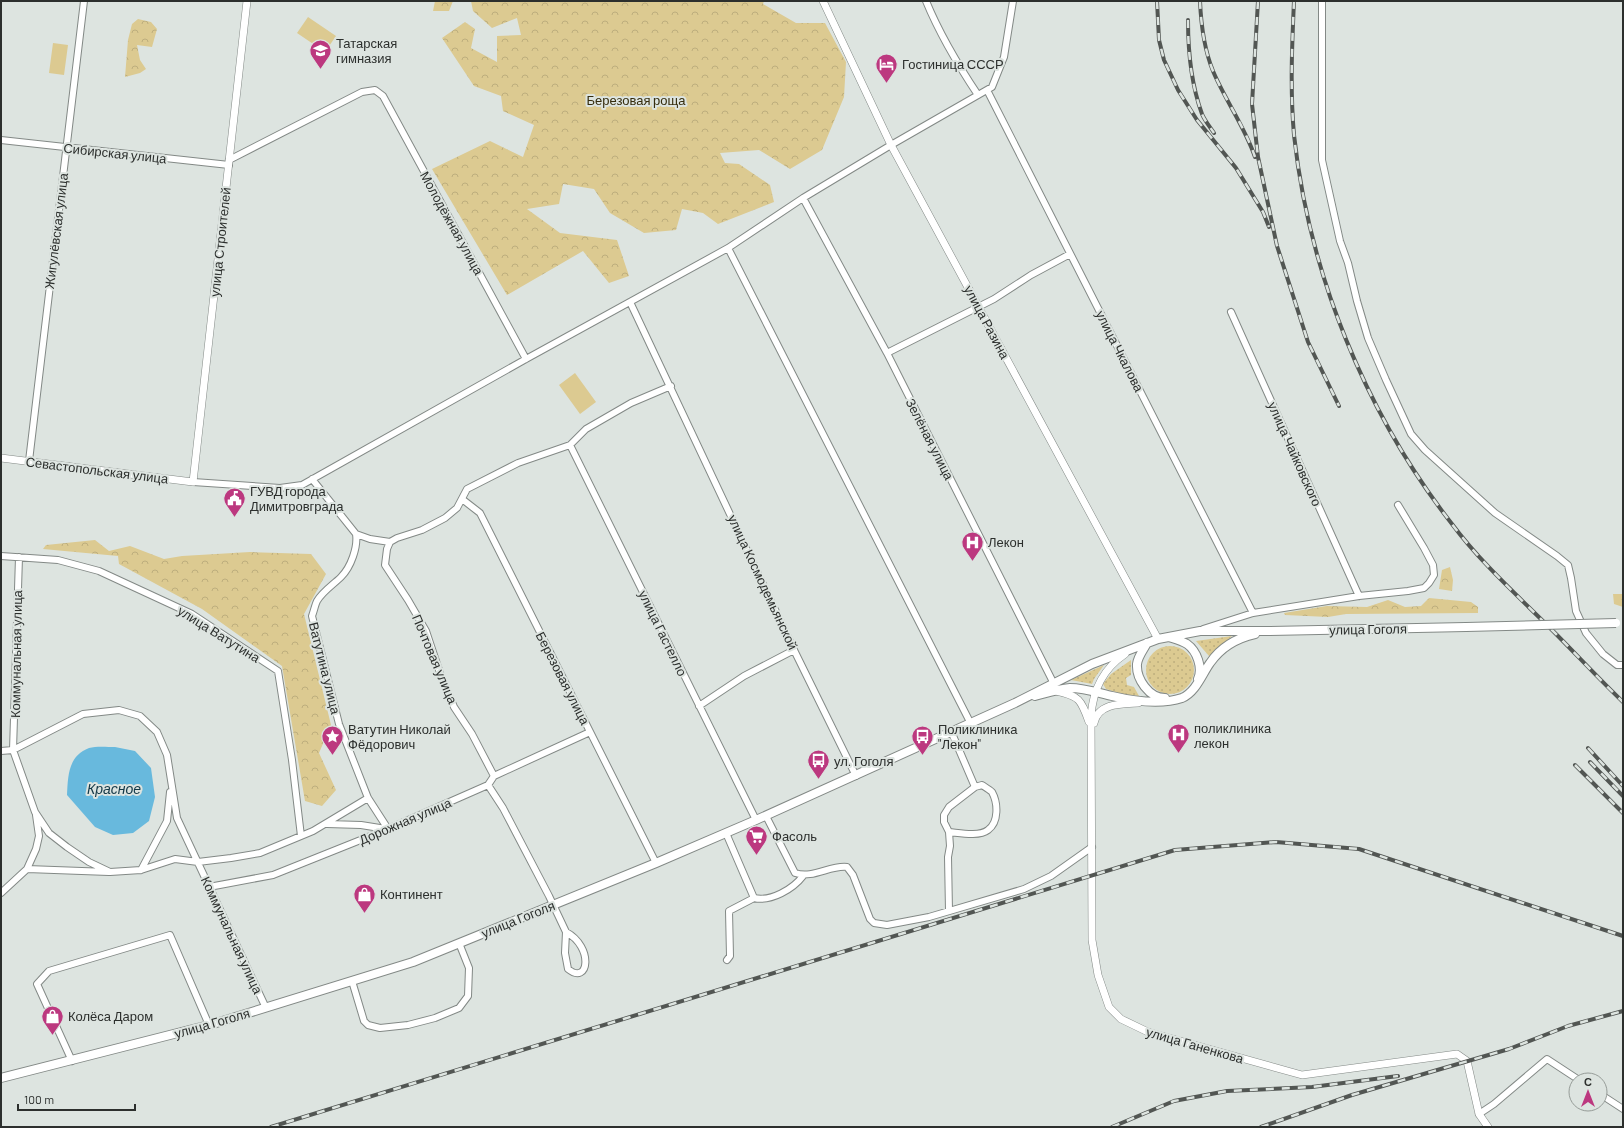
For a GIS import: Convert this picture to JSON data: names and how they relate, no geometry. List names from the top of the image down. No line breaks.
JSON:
{"streets":{"main road":["улица Гоголя"],"street":["Сибирская улица","Молодёжная улица","Жигулёвская улица","улица Строителей","улица Разина","улица Чкалова","Зелёная улица","улица Чайковского","Севастопольская улица","улица Космодемьянской","улица Гастелло","улица Ватутина","Коммунальная улица","Почтовая улица","Ватутина улица","Березовая улица","Дорожная улица","улица Ганенкова"]},"crossings":[["Сибирская улица","Молодёжная улица"],["Сибирская улица","Жигулёвская улица"],["Сибирская улица","улица Строителей"],["Молодёжная улица","улица Строителей"],["Жигулёвская улица","Севастопольская улица"],["улица Строителей","Севастопольская улица"],["Зелёная улица","улица Гоголя"],["улица Космодемьянской","улица Гоголя"],["улица Гоголя","улица Гастелло"],["улица Гоголя","Коммунальная улица"],["улица Гоголя","Березовая улица"],["улица Ватутина","Коммунальная улица"],["Коммунальная улица","Дорожная улица"],["Ватутина улица","Дорожная улица"]],"water":["Красное"],"parks":["Березовая роща"],"places":{"school or university":["Татарская гимназия"],"hotel":["Гостиница СССР"],"public building":["ГУВД города Димитровграда"],"hospital":["Лекон","поликлиника лекон"],"place":["Ватутин Николай Фёдорович"],"bus stop":["Поликлиника \"Лекон\"","ул. Гоголя"],"supermarket":["Фасоль"],"shop":["Континент","Колёса Даром"]},"scale_bar":"100 m","north":"top"}
